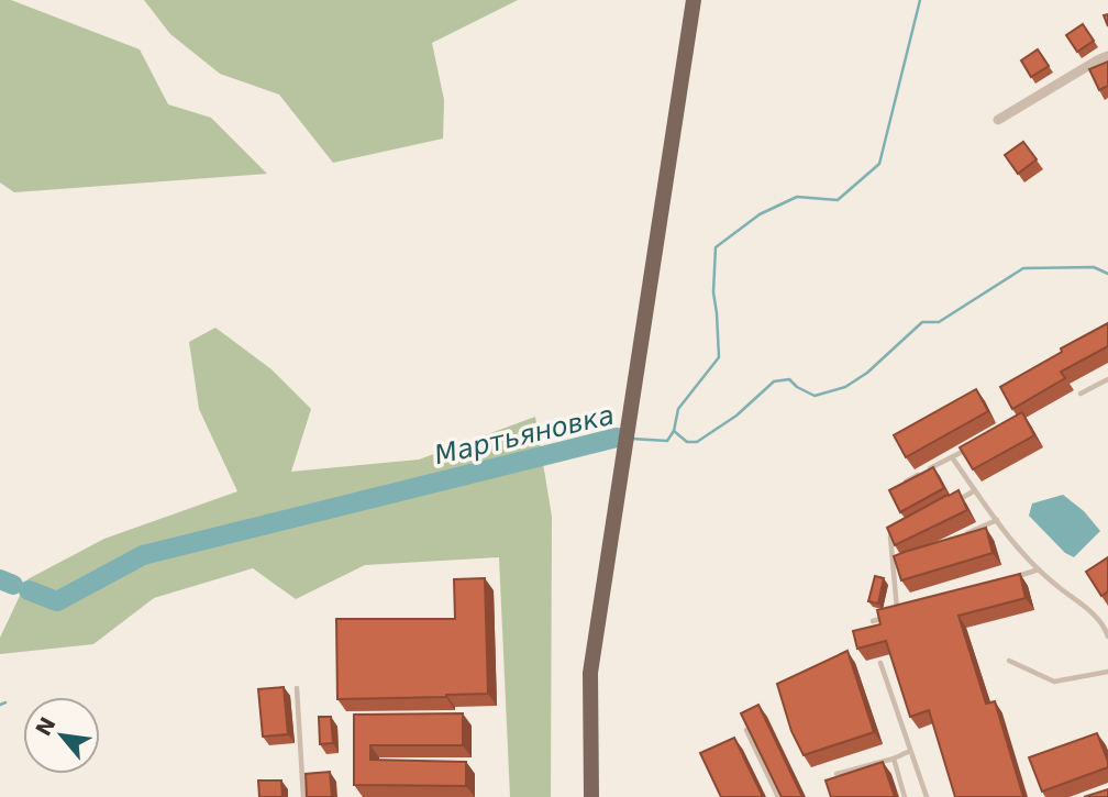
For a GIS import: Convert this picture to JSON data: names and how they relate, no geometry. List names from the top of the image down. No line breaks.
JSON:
{"water":["Мартьяновка"],"north":"top left"}
